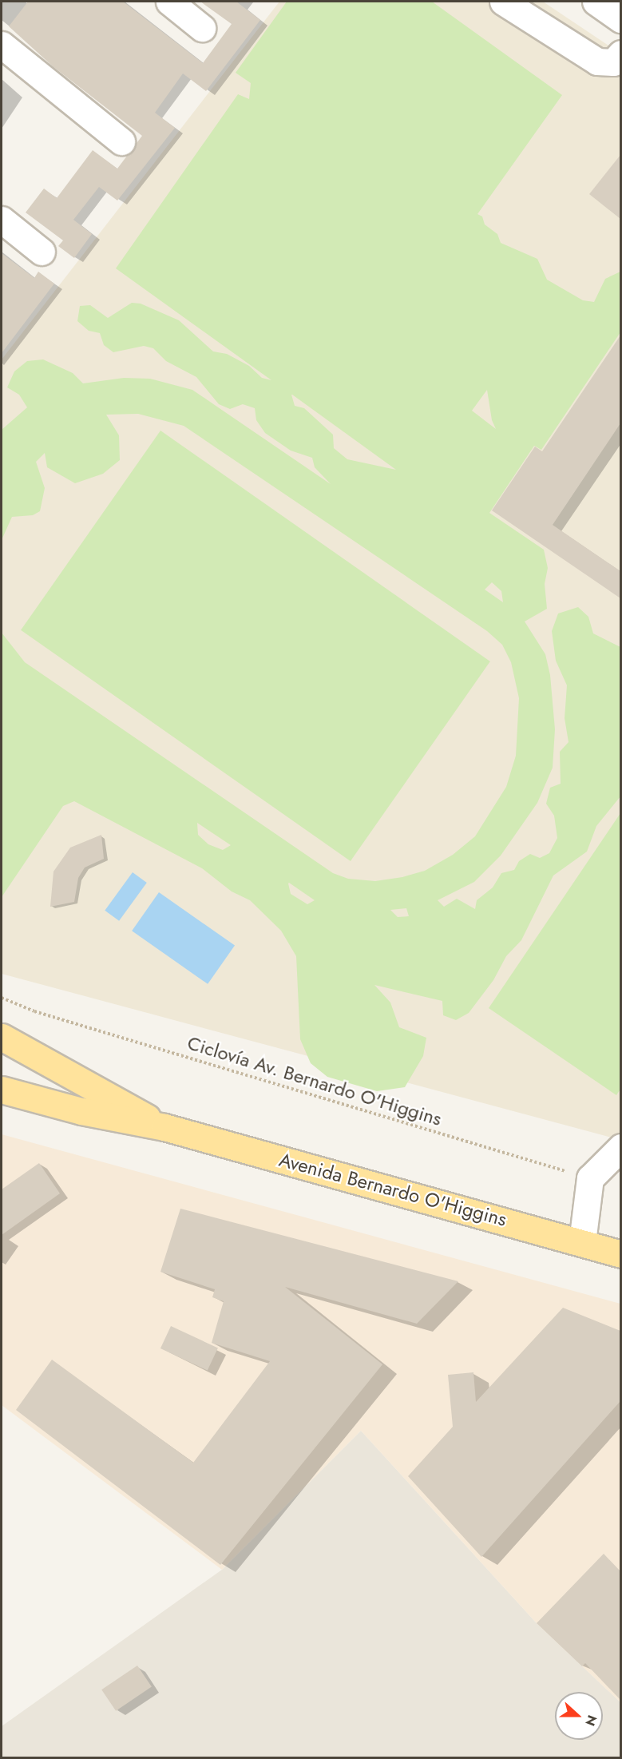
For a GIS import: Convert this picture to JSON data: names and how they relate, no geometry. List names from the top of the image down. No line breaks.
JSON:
{"streets":{"main road":["Avenida Bernardo O'Higgins"],"path":["Ciclovía Av. Bernardo O'Higgins"]},"north":"right"}
